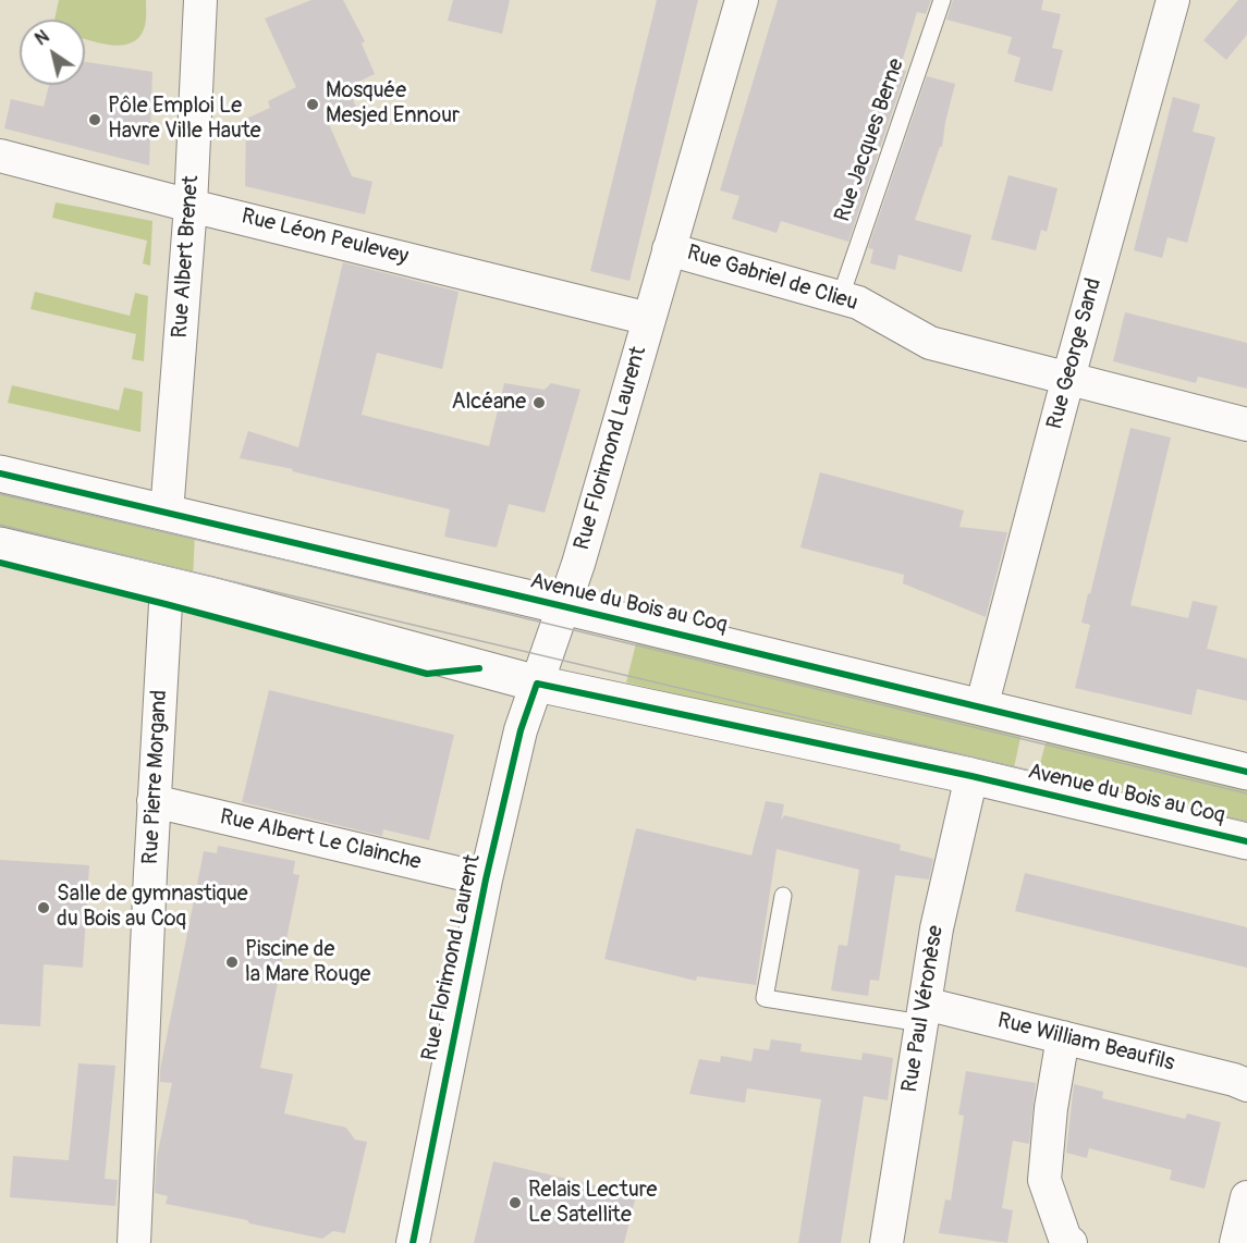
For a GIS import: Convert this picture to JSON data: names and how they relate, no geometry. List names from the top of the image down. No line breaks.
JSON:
{"streets":{"main road":["Avenue du Bois au Coq"],"street":["Rue Léon Peulevey","Rue Albert Brenet","Rue Gabriel de Clieu","Rue George Sand","Rue Florimond Laurent","Rue Pierre Morgand","Rue Albert Le Clainche","Rue Paul Véronèse","Rue William Beaufils"],"lane":["Rue Jacques Berne"]},"crossings":[["Rue Jacques Berne","Rue Gabriel de Clieu"],["Rue Léon Peulevey","Rue Albert Brenet"],["Rue Léon Peulevey","Rue Florimond Laurent"],["Rue Albert Brenet","Avenue du Bois au Coq"],["Rue Gabriel de Clieu","Rue George Sand"],["Rue Gabriel de Clieu","Rue Florimond Laurent"],["Rue George Sand","Avenue du Bois au Coq"],["Rue Florimond Laurent","Avenue du Bois au Coq"],["Rue Florimond Laurent","Rue Albert Le Clainche"],["Avenue du Bois au Coq","Rue Pierre Morgand"],["Avenue du Bois au Coq","Rue Paul Véronèse"],["Rue Pierre Morgand","Rue Albert Le Clainche"],["Rue Paul Véronèse","Rue William Beaufils"]],"places":["Mosquée Mesjed Ennour","Pôle Emploi Le Havre Ville Haute","Alcéane","Salle de gymnastique du Bois au Coq","Piscine de la Mare Rouge","Relais Lecture Le Satellite"],"north":"top left"}
